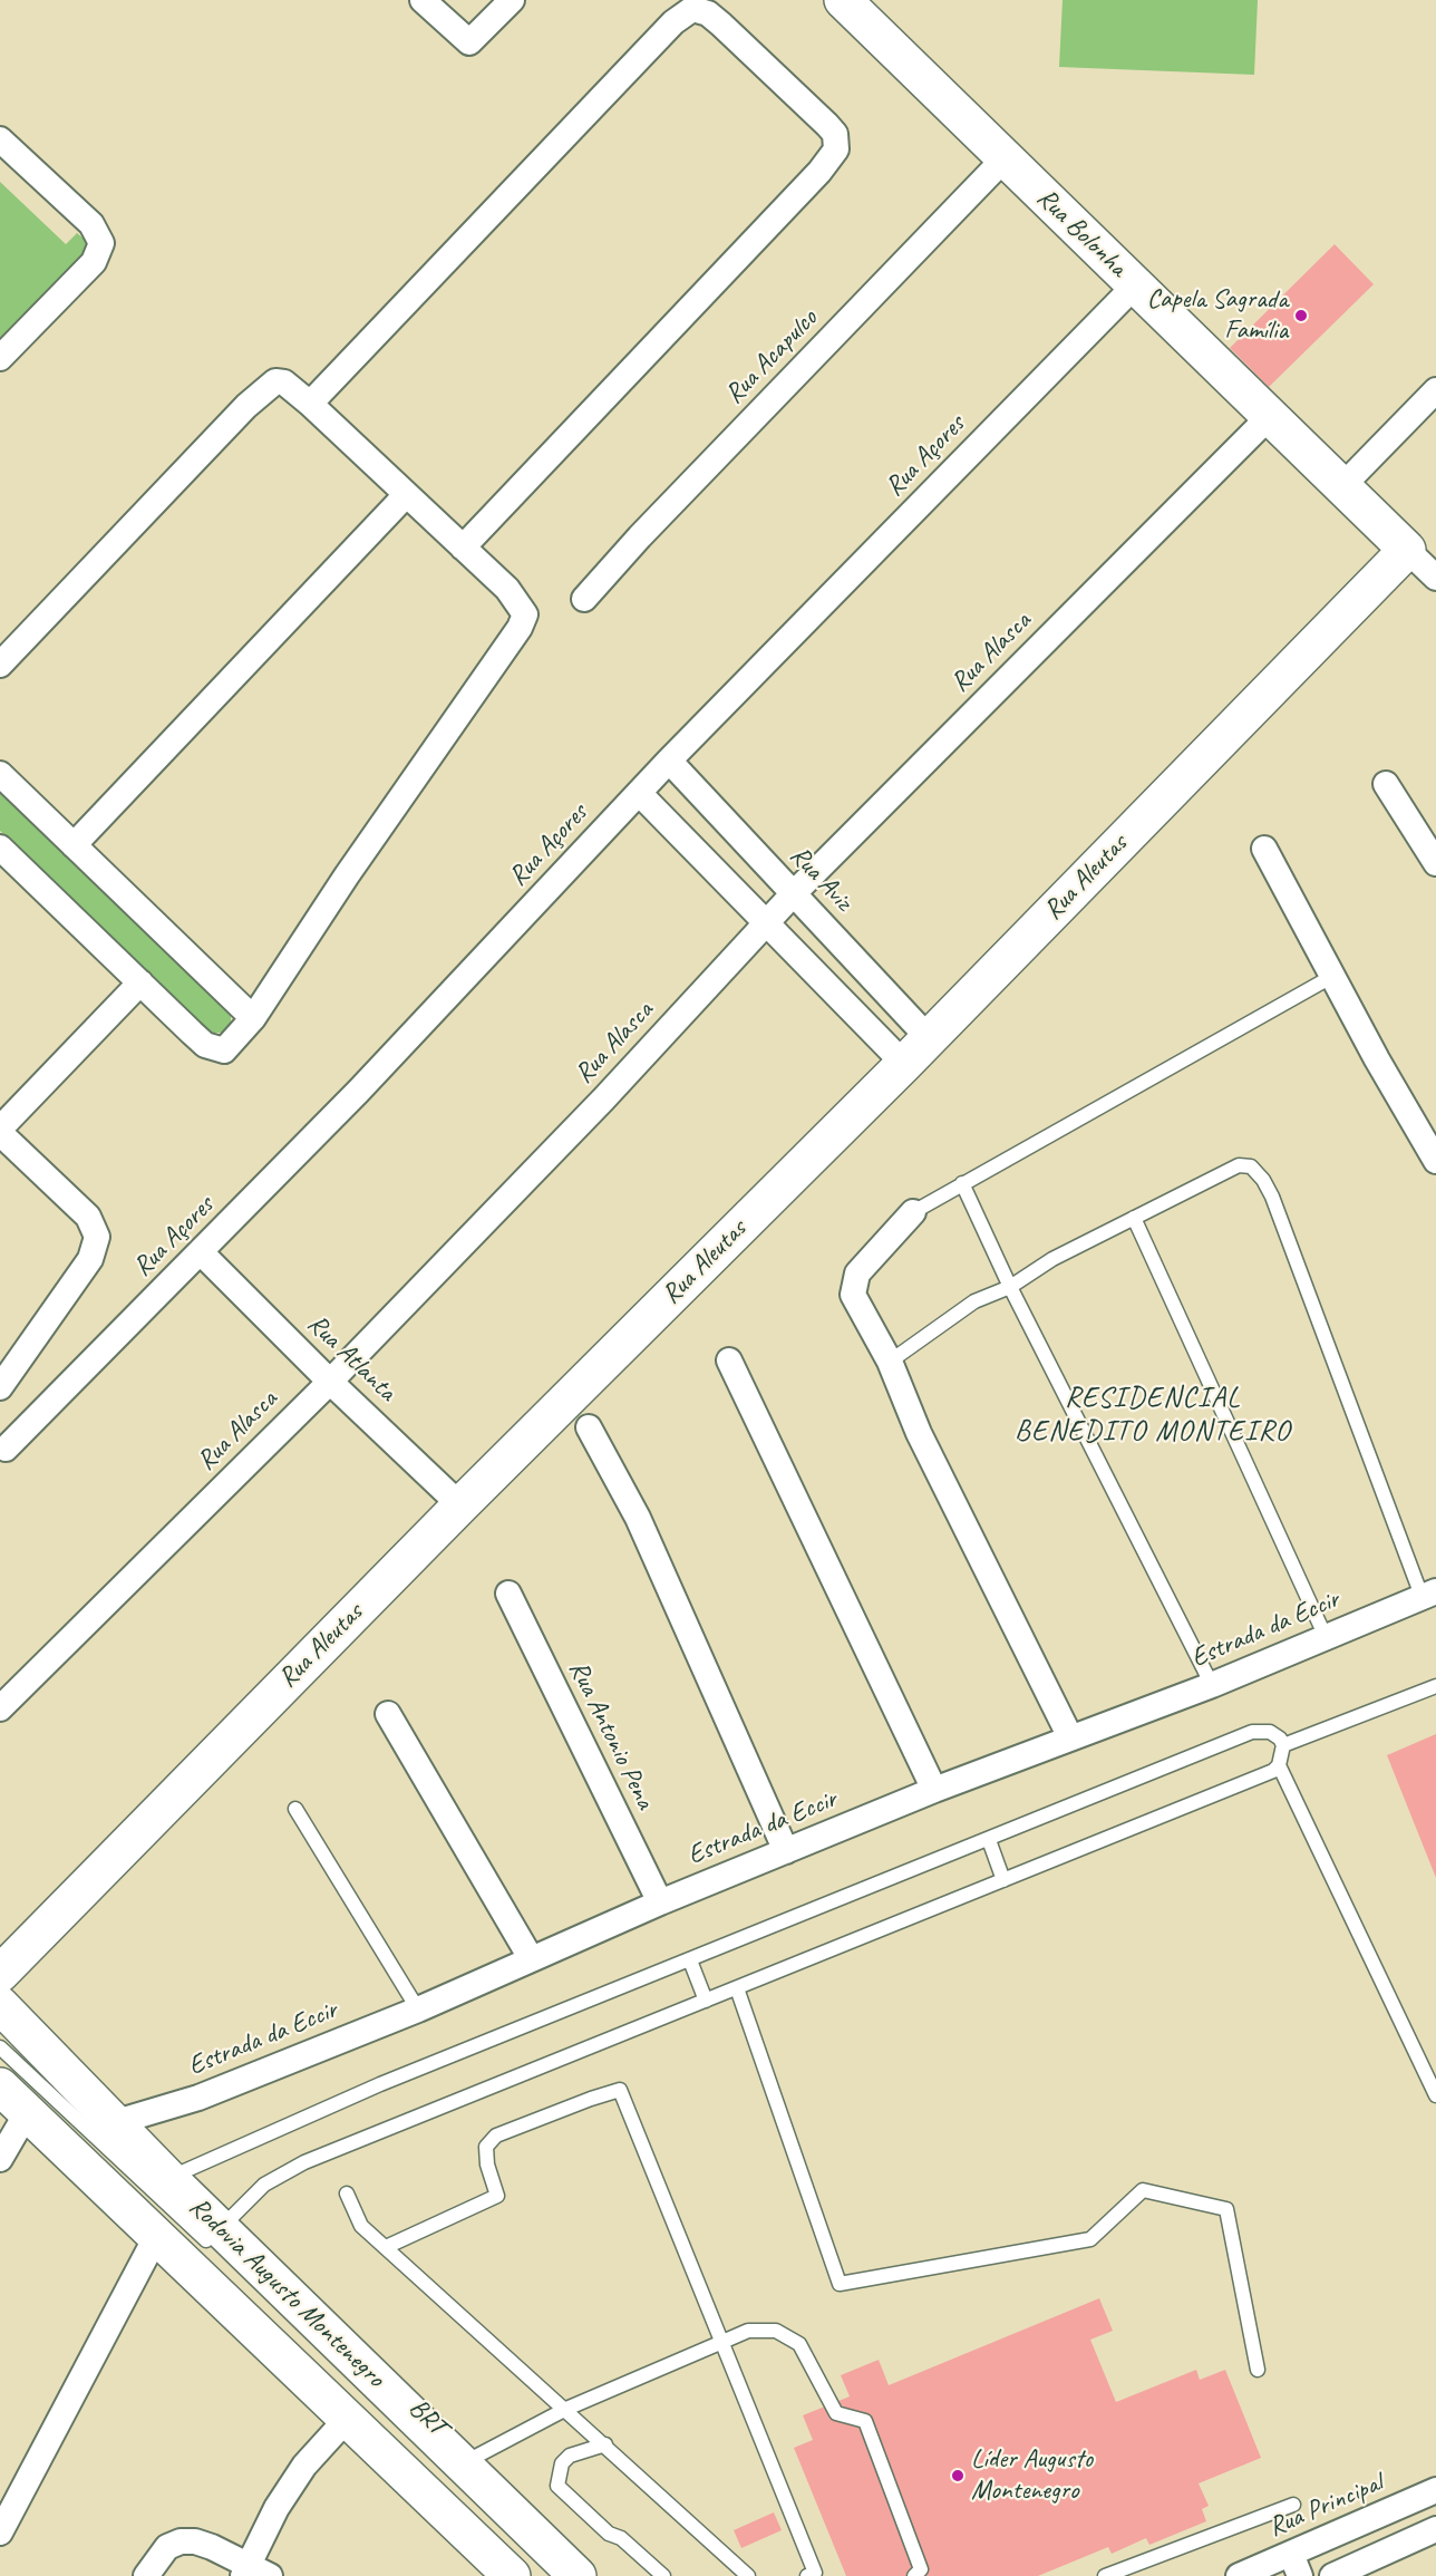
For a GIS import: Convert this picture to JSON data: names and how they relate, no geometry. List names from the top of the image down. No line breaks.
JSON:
{"streets":{"street":["Rua Bolonha","Rua Acapulco","Rua Açores","Rua Alasca","Rua Aleutas","Rua Aviz","Rua Atlanta","Estrada da Eccir","Rua Antonio Pena","Rodovia Augusto Montenegro","Rua Principal"],"lane":["BRT"]},"crossings":[["Rua Bolonha","Rua Acapulco"],["Rua Bolonha","Rua Açores"],["Rua Bolonha","Rua Alasca"],["Rua Bolonha","Rua Aleutas"],["Rua Açores","Rua Aviz"],["Rua Açores","Rua Atlanta"],["Rua Alasca","Rua Aviz"],["Rua Alasca","Rua Atlanta"],["Rua Aleutas","Rua Aviz"],["Rua Aleutas","Rua Atlanta"],["Estrada da Eccir","Rua Antonio Pena"],["Estrada da Eccir","Rodovia Augusto Montenegro"],["Rodovia Augusto Montenegro","BRT"]],"districts":["RESIDENCIAL BENEDITO MONTEIRO"],"places":["Capela Sagrada Família","Líder Augusto Montenegro"]}
